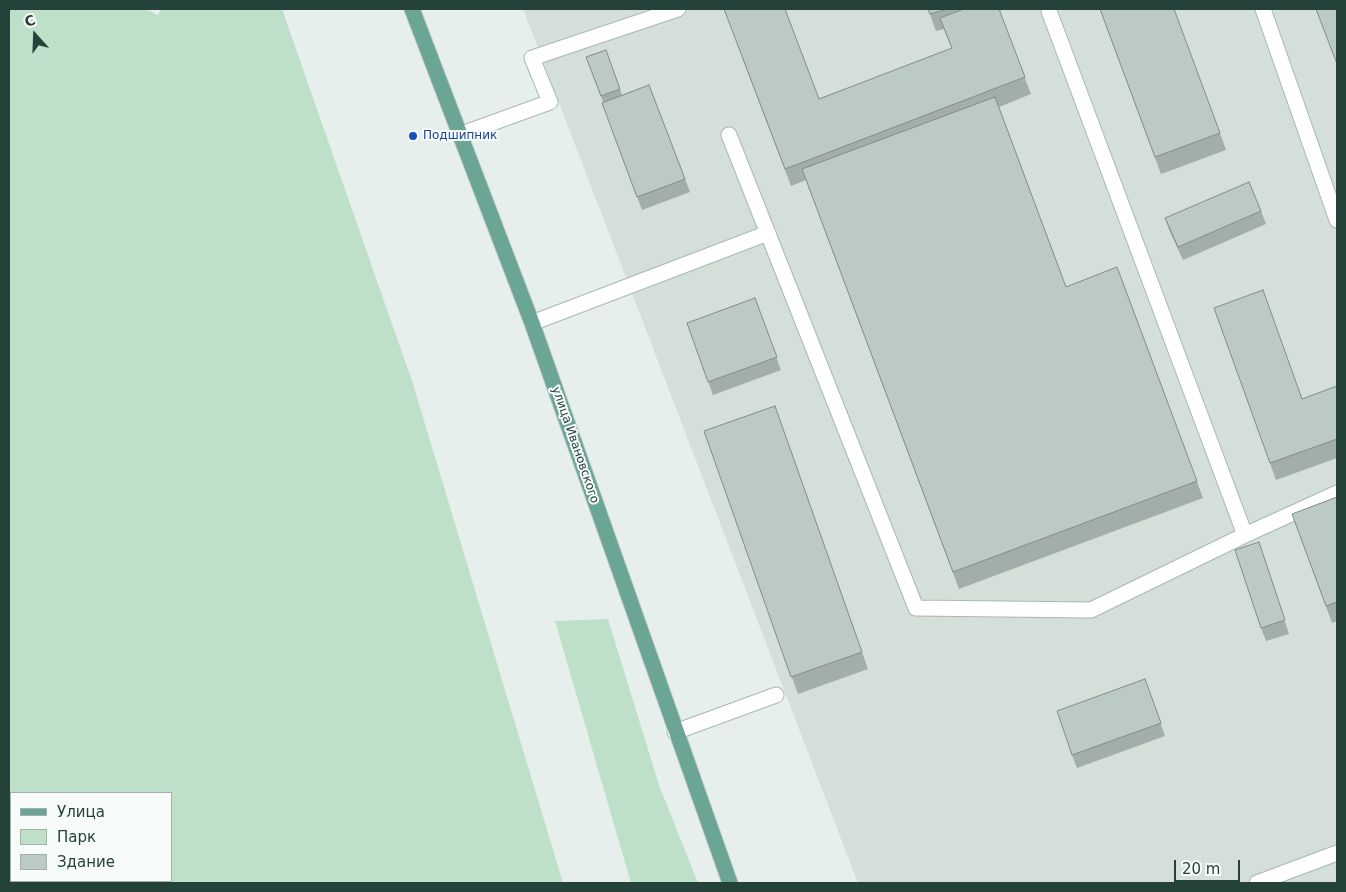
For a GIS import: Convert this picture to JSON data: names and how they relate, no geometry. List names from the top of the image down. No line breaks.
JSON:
{"streets":{"main road":["улица Ивановского"]},"places":["Подшипник"],"legend":["Улица","Парк","Здание"],"scale_bar":"20 m","north":"top"}
